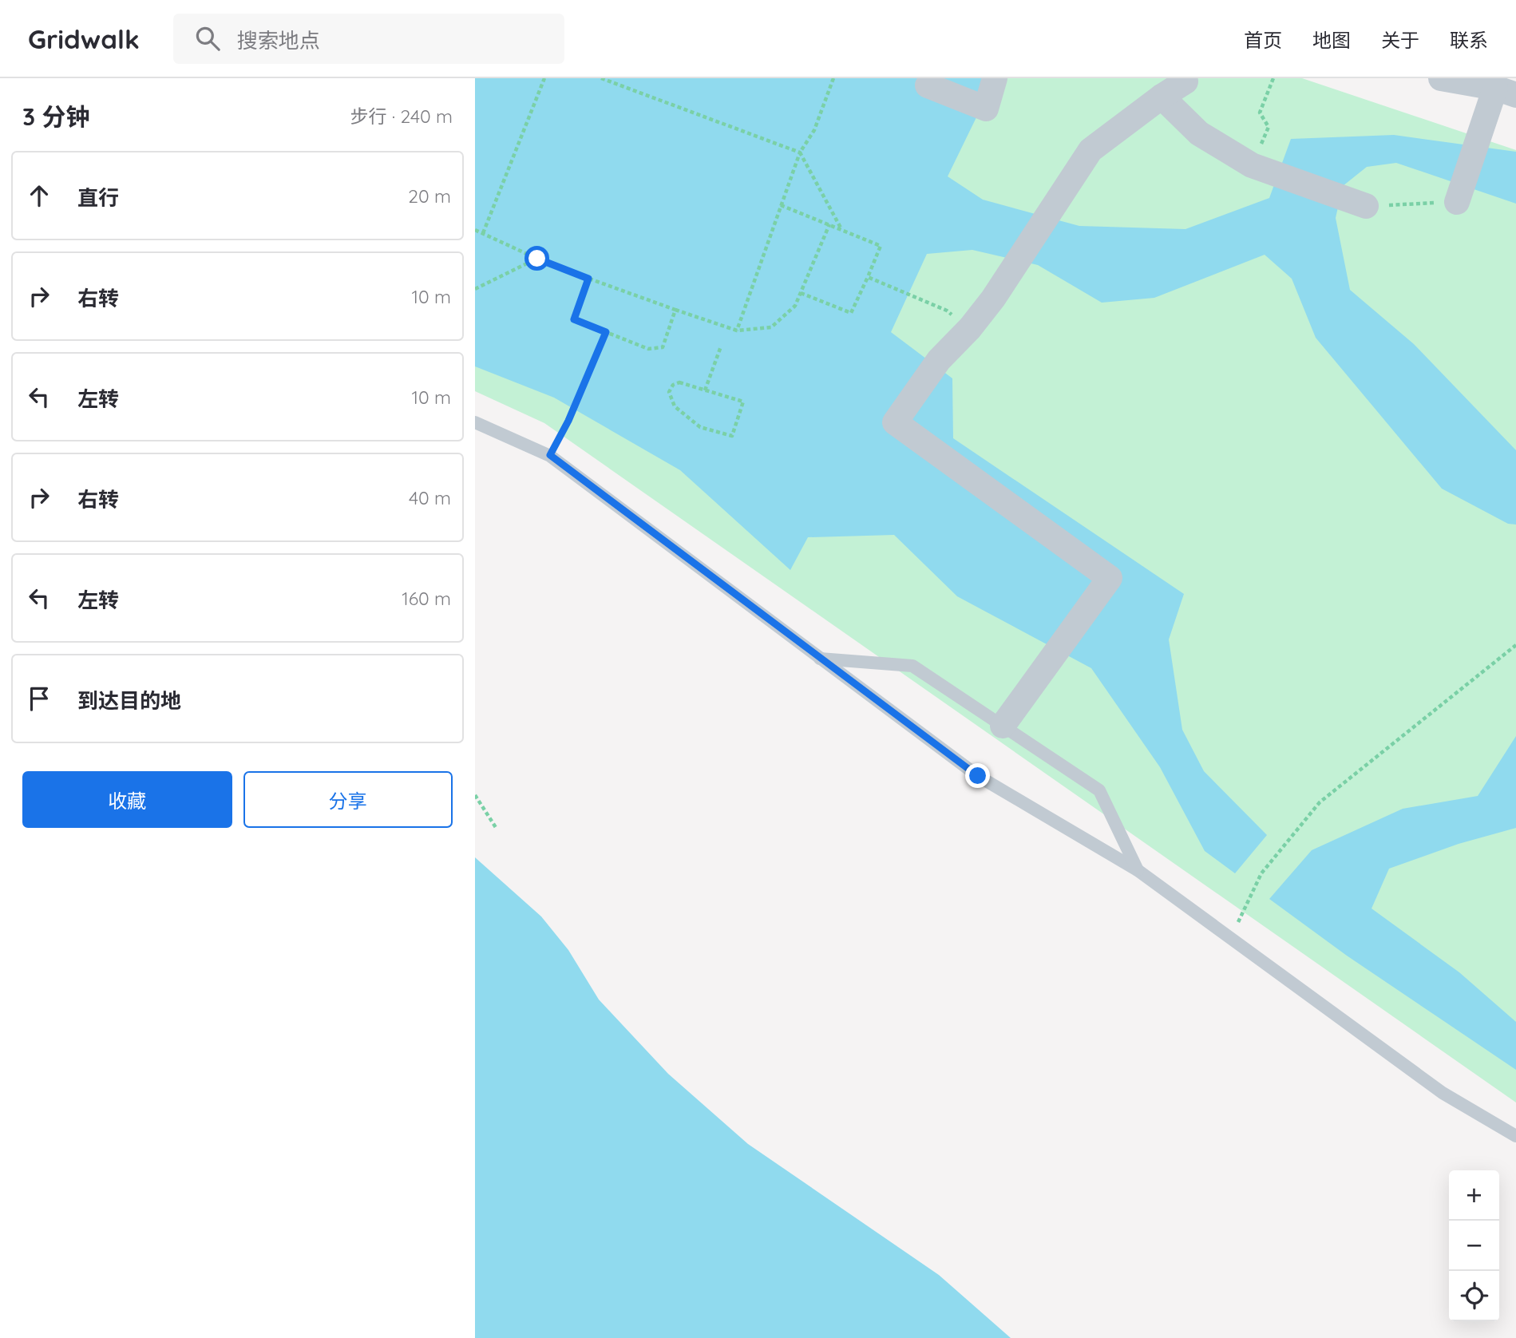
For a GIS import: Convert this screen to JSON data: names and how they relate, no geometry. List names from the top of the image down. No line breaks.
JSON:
{"page":{"header":"Gridwalk","search":"搜索地点","nav":["首页","地图","关于","联系"],"heading":["3 分钟","步行 · 240 m"],"list":[["直行","20 m"],["右转","10 m"],["左转","10 m"],["右转","40 m"],["左转","160 m"],"到达目的地"],"buttons":["收藏","分享"],"map_buttons":["+","−"]}}
